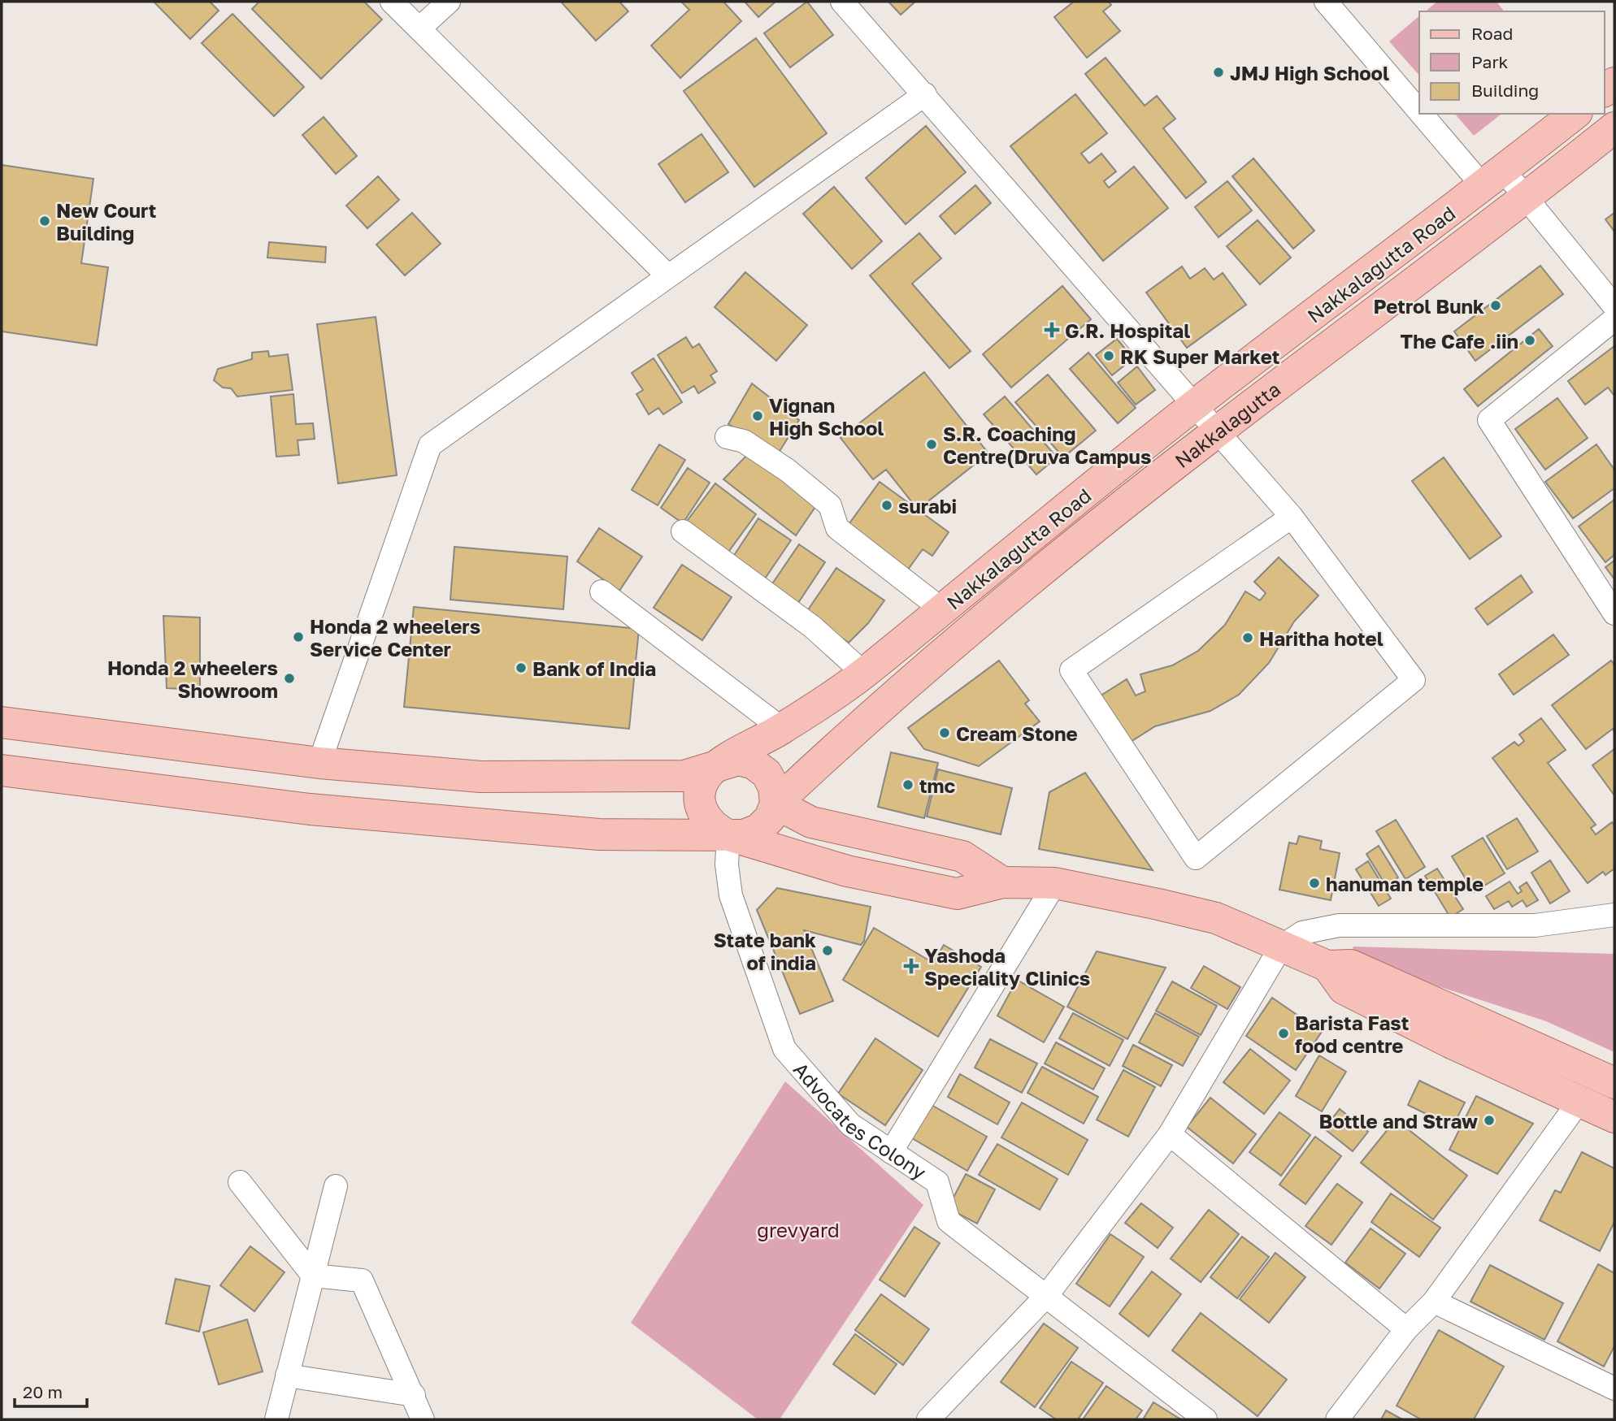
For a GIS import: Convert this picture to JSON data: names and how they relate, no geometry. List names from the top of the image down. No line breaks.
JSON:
{"streets":{"main road":["Nakkalagutta Road","Nakkalagutta"],"street":["Advocates Colony"]},"crossings":[["Nakkalagutta Road","Nakkalagutta"],["Nakkalagutta Road","Advocates Colony"],["Nakkalagutta","Advocates Colony"]],"parks":["grevyard"],"places":{"other":["JMJ High School","New Court Building","Petrol Bunk","The Cafe .iin","RK Super Market","Vignan High School","S.R. Coaching Centre(Druva Campus","surabi","Honda 2 wheelers Service Center","Haritha hotel","Bank of India","Honda 2 wheelers Showroom","Cream Stone","tmc","hanuman temple","State bank of india","Barista Fast food centre","Bottle and Straw"],"health":["G.R. Hospital","Yashoda Speciality Clinics"]},"legend":["Road","Park","Building"],"scale_bar":"20 m"}
